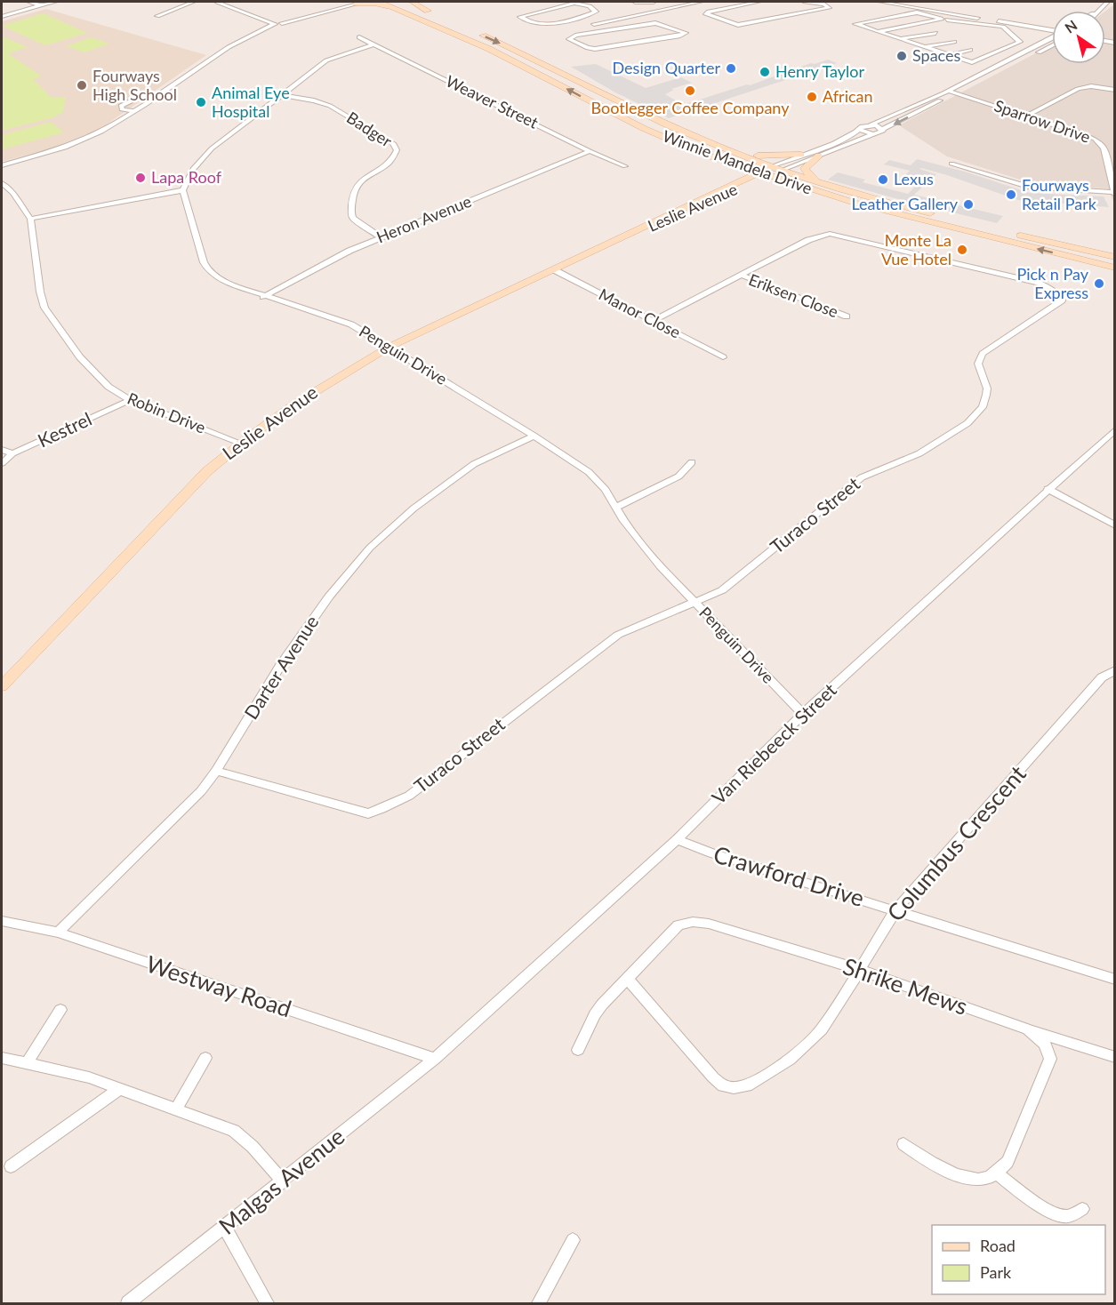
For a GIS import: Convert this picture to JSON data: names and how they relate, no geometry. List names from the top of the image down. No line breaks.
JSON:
{"streets":{"main road":["Winnie Mandela Drive","Leslie Avenue"],"street":["Weaver Street","Sparrow Drive","Badger","Heron Avenue","Eriksen Close","Manor Close","Penguin Drive","Robin Drive","Kestrel","Turaco Street","Darter Avenue","Van Riebeeck Street","Columbus Crescent","Crawford Drive","Westway Road","Shrike Mews","Malgas Avenue"]},"crossings":[["Weaver Street","Heron Avenue"],["Badger","Heron Avenue"],["Winnie Mandela Drive","Leslie Avenue"],["Leslie Avenue","Manor Close"],["Leslie Avenue","Penguin Drive"],["Leslie Avenue","Robin Drive"],["Heron Avenue","Penguin Drive"],["Eriksen Close","Turaco Street"],["Manor Close","Turaco Street"],["Penguin Drive","Turaco Street"],["Penguin Drive","Darter Avenue"],["Penguin Drive","Van Riebeeck Street"],["Robin Drive","Kestrel"],["Turaco Street","Darter Avenue"],["Darter Avenue","Westway Road"],["Van Riebeeck Street","Crawford Drive"],["Van Riebeeck Street","Westway Road"],["Van Riebeeck Street","Malgas Avenue"],["Columbus Crescent","Crawford Drive"],["Columbus Crescent","Shrike Mews"],["Westway Road","Malgas Avenue"]],"places":["Spaces","Design Quarter","Henry Taylor","Fourways High School","Bootlegger Coffee Company","African","Animal Eye Hospital","Lapa Roof","Lexus","Fourways Retail Park","Leather Gallery","Monte La Vue Hotel","Pick n Pay Express"],"legend":["Road","Park"],"north":"top left"}
